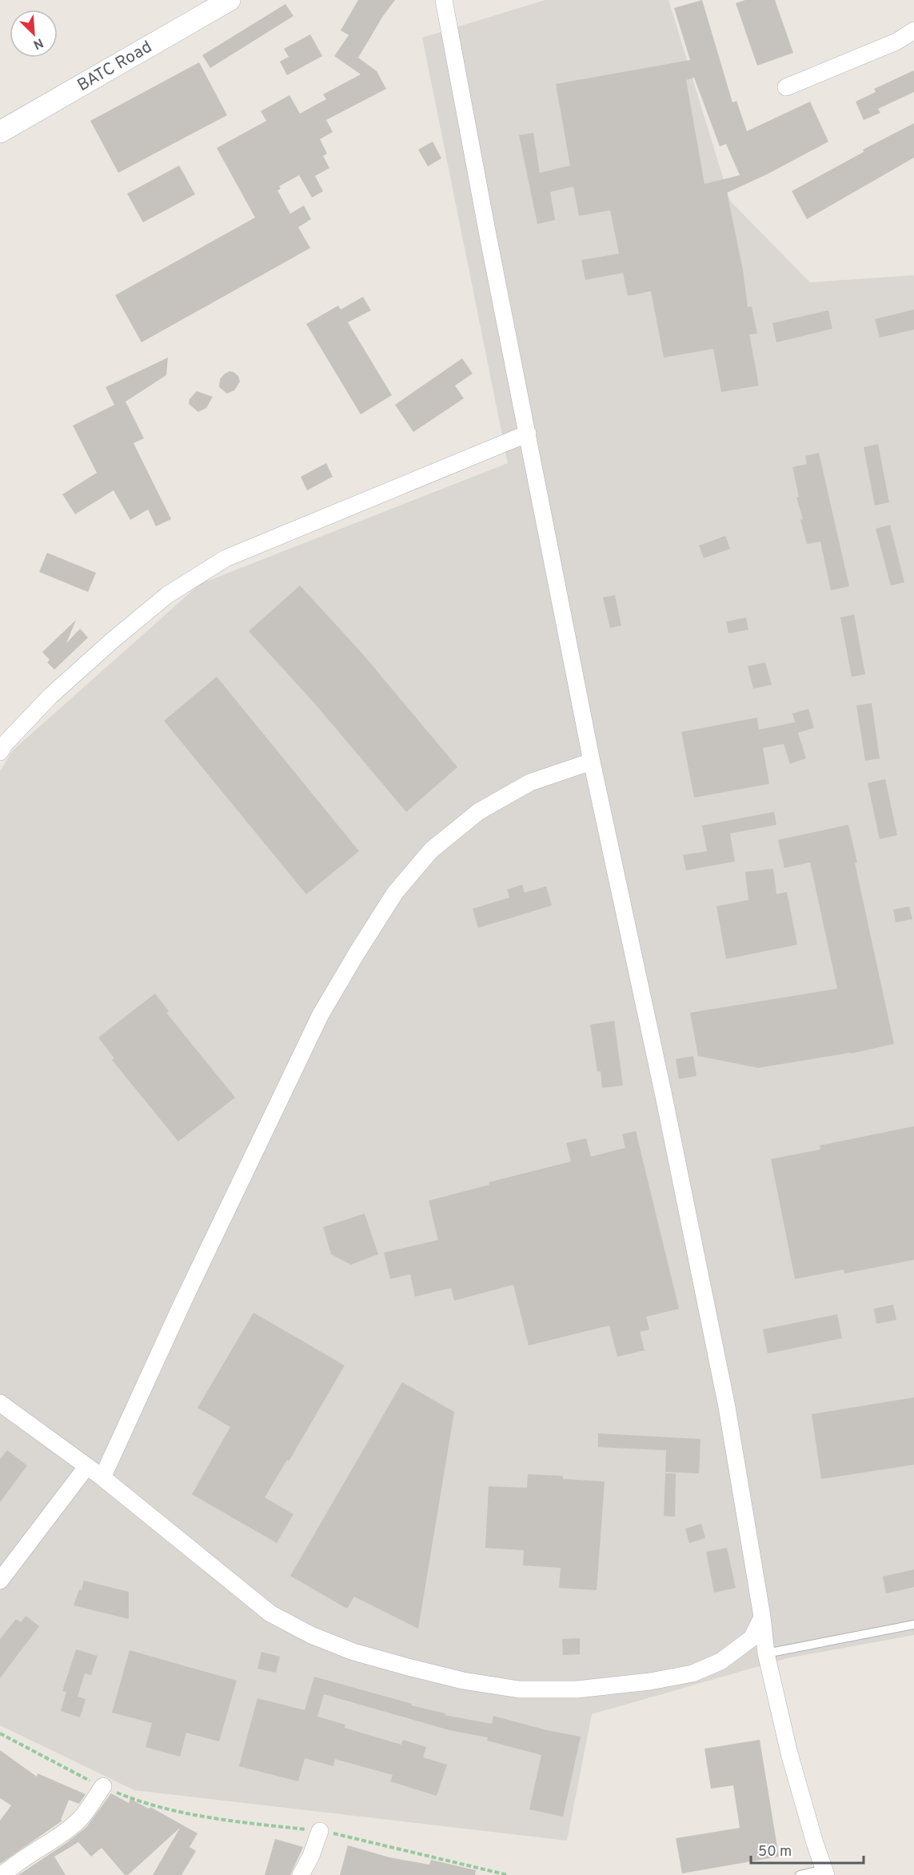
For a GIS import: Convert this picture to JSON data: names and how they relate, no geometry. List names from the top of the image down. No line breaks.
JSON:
{"streets":{"street":["BATC Road"]},"scale_bar":"50 m","north":"bottom right"}
